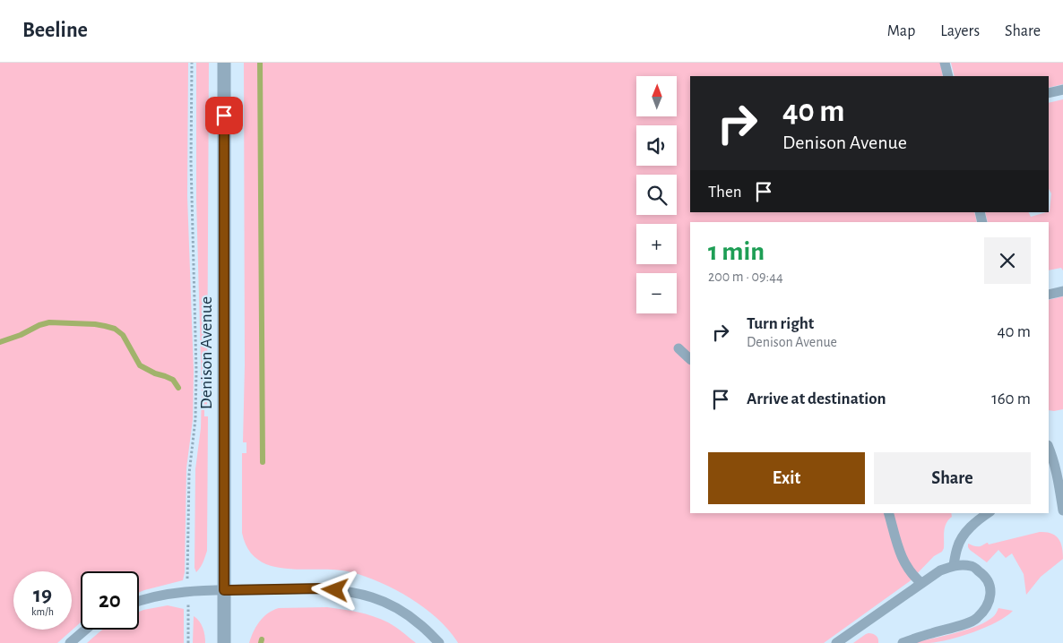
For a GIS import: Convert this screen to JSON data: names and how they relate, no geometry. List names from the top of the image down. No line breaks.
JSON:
{"streets":{"street":["Denison Avenue"]},"north":"top","page":{"header":"Beeline","nav":["Map","Layers","Share"],"map_buttons":["+","−"],"turn":["40 m","Denison Avenue"],"then":"Then","heading":["1 min","200 m · 09:44"],"list":[{"name":"Turn right","note":"Denison Avenue","value":"40 m"},{"name":"Arrive at destination","value":"160 m"}],"buttons":["Exit","Share"],"speed":"19 km/h","limit":"20"}}
